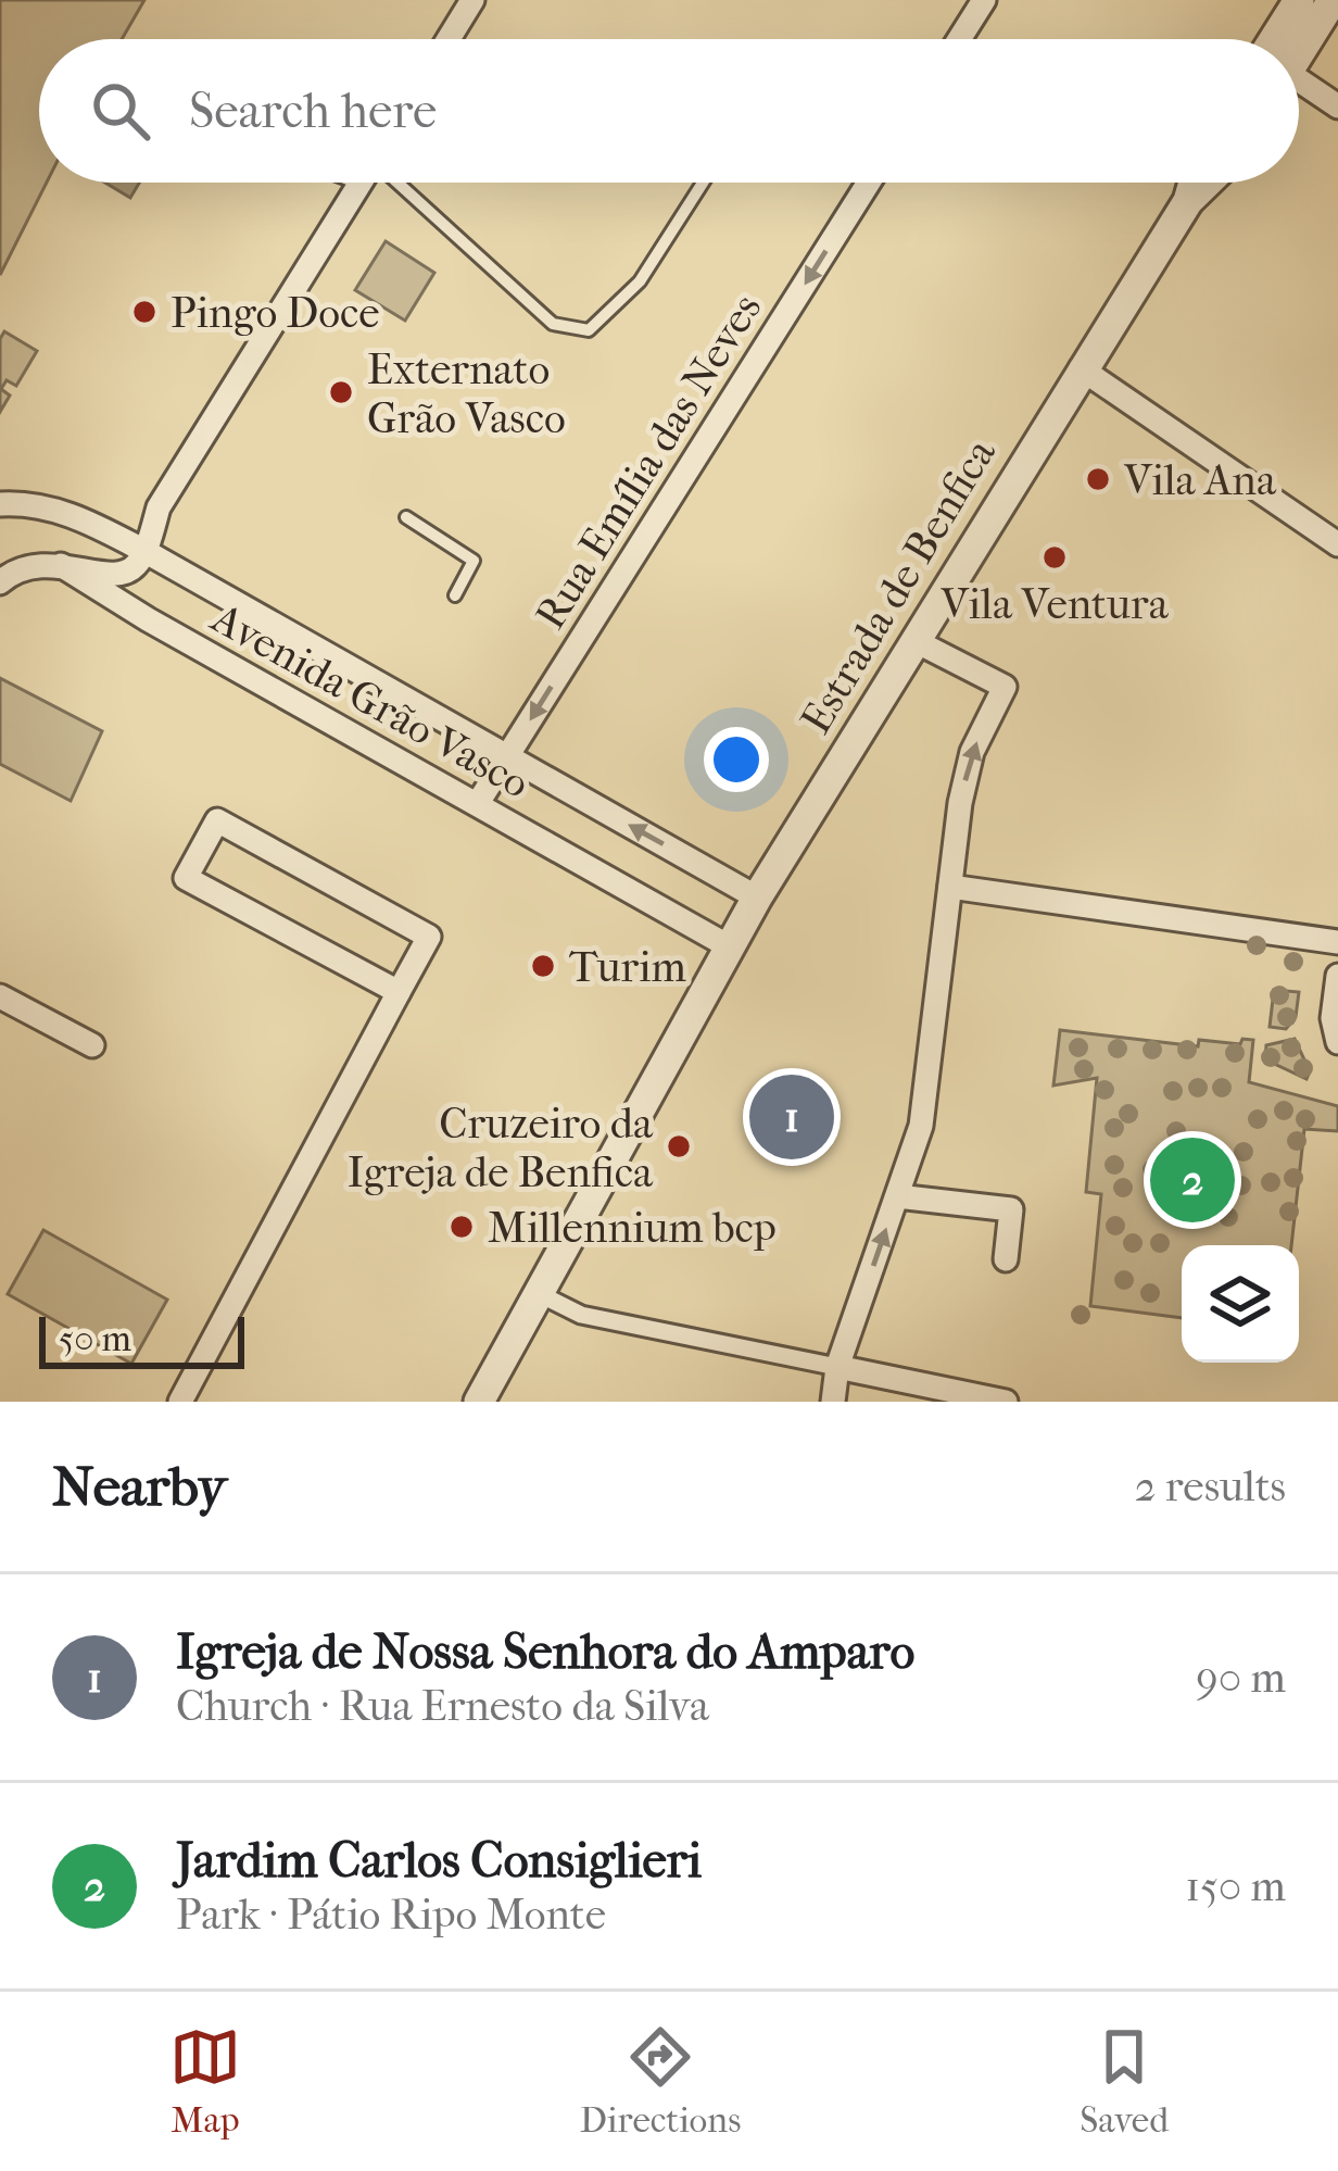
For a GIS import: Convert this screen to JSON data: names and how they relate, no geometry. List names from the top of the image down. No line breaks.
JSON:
{"streets":{"street":["Rua Emília das Neves","Estrada de Benfica","Avenida Grão Vasco"]},"crossings":[["Rua Emília das Neves","Avenida Grão Vasco"],["Estrada de Benfica","Avenida Grão Vasco"]],"one_way":["Rua Emília das Neves"],"places":["Pingo Doce","Externato Grão Vasco","Vila Ana","Vila Ventura","Turim","Cruzeiro da Igreja de Benfica","Millennium bcp"],"scale_bar":"50 m","page":{"search":"Search here","pins":["1","2"],"scale":"50 m","heading":["Nearby","2 results"],"list":[{"mark":"1","name":"Igreja de Nossa Senhora do Amparo","note":"Church · Rua Ernesto da Silva","value":"90 m"},{"mark":"2","name":"Jardim Carlos Consiglieri","note":"Park · Pátio Ripo Monte","value":"150 m"}],"nav":["Map","Directions","Saved"]}}
